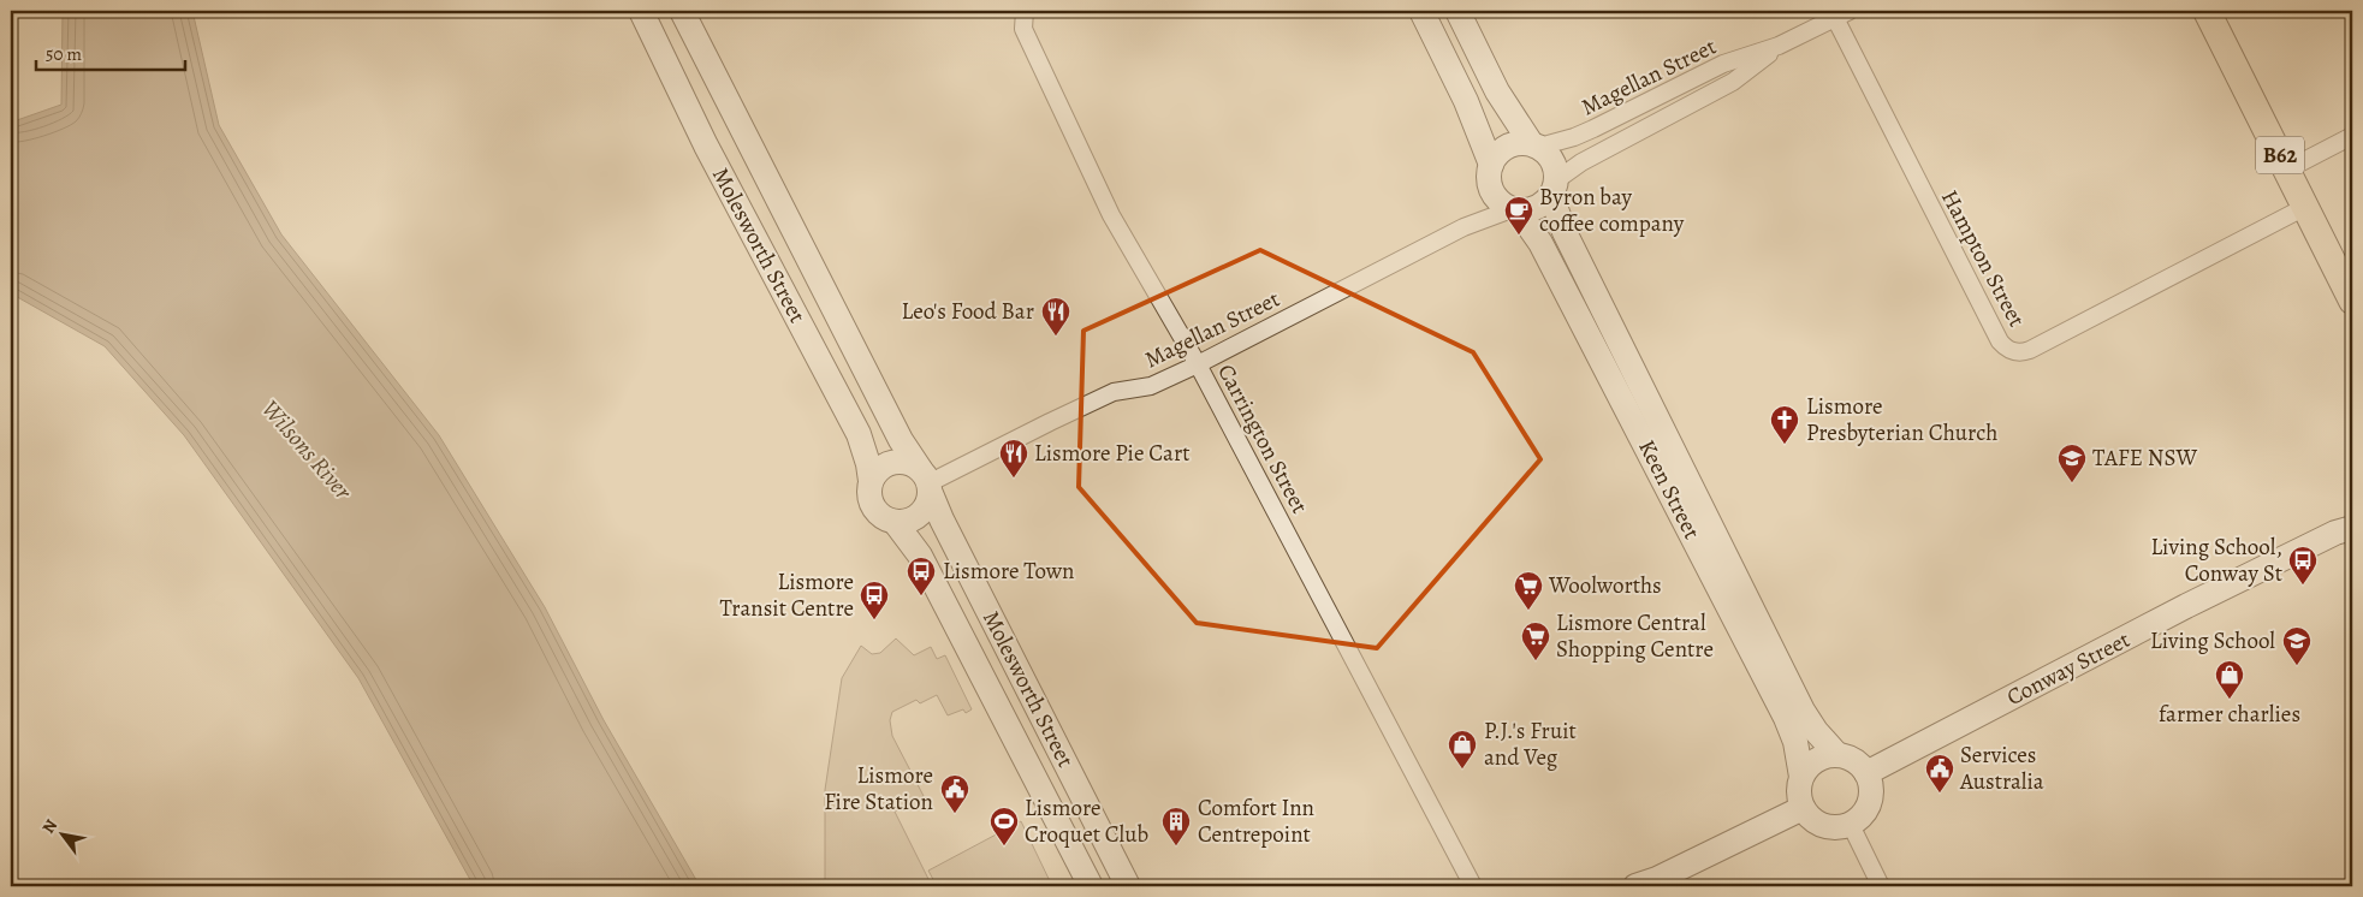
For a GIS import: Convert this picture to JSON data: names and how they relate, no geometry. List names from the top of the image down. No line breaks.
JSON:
{"streets":{"main road":["B62"],"street":["Magellan Street","Molesworth Street","Hampton Street","Carrington Street","Keen Street","Conway Street"]},"crossings":[["Magellan Street","Molesworth Street"],["Magellan Street","Hampton Street"],["Magellan Street","Carrington Street"],["Magellan Street","Keen Street"],["B62","Hampton Street"],["Keen Street","Conway Street"]],"water":["Wilsons River"],"places":{"cafe":["Byron bay coffee company"],"restaurant":["Leo's Food Bar","Lismore Pie Cart"],"church":["Lismore Presbyterian Church"],"school or university":["TAFE NSW","Living School"],"bus stop":["Living School, Conway St","Lismore Town","Lismore Transit Centre"],"supermarket":["Woolworths","Lismore Central Shopping Centre"],"shop":["farmer charlies","P.J.'s Fruit and Veg"],"public building":["Services Australia","Lismore Fire Station"],"sports":["Lismore Croquet Club"],"building":["Comfort Inn Centrepoint"]},"scale_bar":"50 m","north":"top left"}
